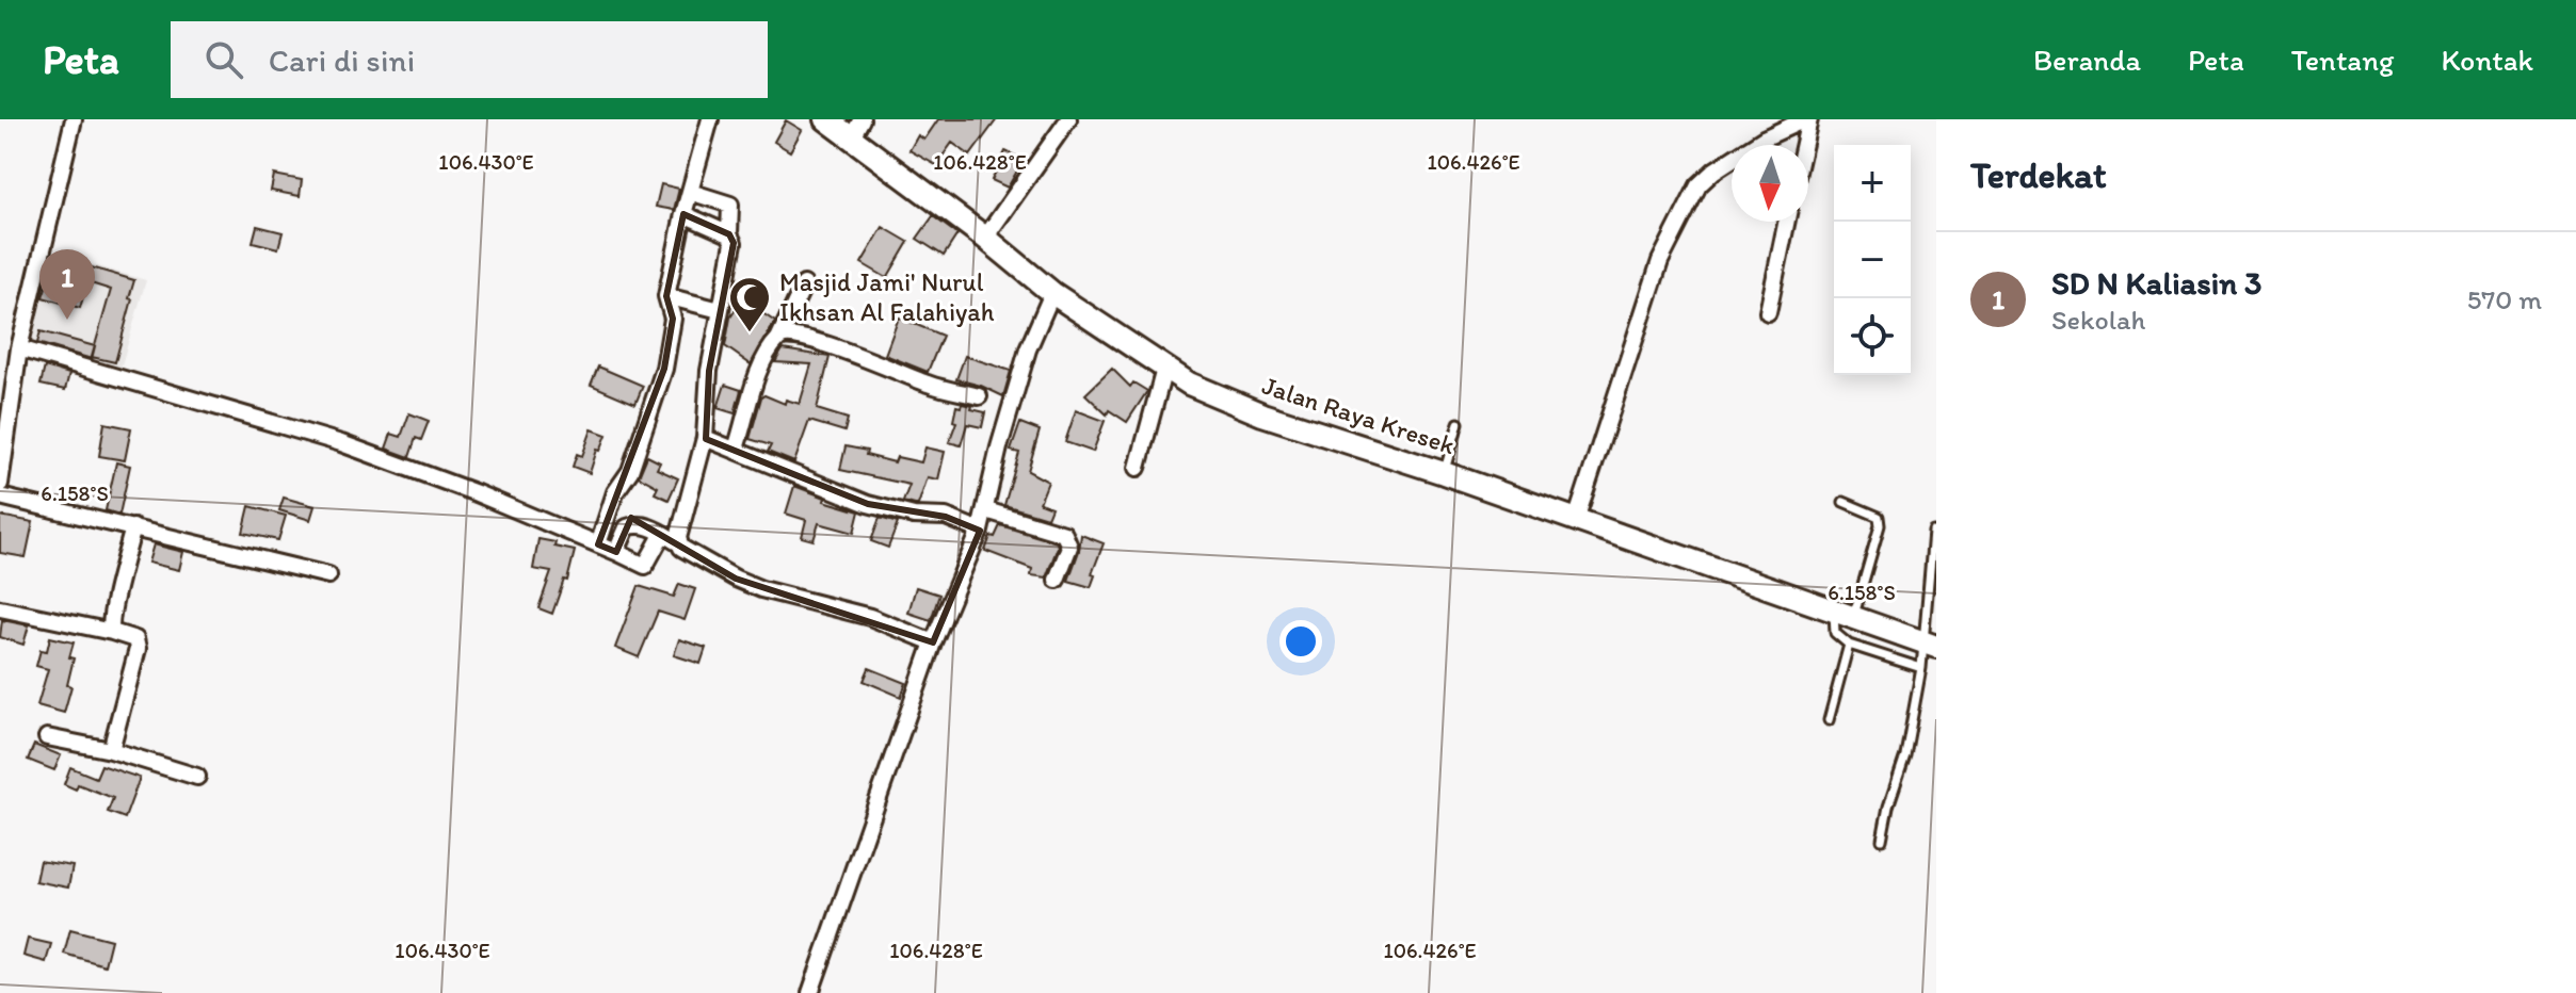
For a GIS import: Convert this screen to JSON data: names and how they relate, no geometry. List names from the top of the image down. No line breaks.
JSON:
{"streets":{"main road":["Jalan Raya Kresek"]},"places":{"mosque":["Masjid Jami' Nurul Ikhsan Al Falahiyah"]},"north":"bottom","page":{"header":"Peta","search":"Cari di sini","nav":["Beranda","Peta","Tentang","Kontak"],"heading":"Terdekat","map_buttons":["+","−"],"list":[{"mark":"1","name":"SD N Kaliasin 3","note":"Sekolah","value":"570 m"}],"pins":"1"},"coordinates":["106.430°E","106.428°E","106.426°E","6.158°S"]}
